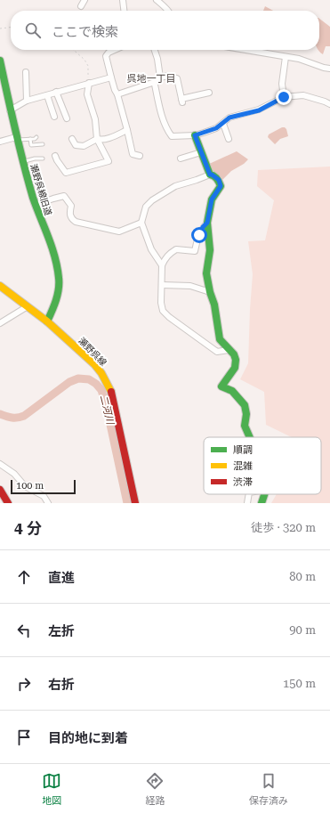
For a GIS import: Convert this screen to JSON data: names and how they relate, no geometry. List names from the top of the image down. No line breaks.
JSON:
{"streets":{"street":["瀬野呉線旧道","瀬野呉線"]},"crossings":[["瀬野呉線旧道","瀬野呉線"]],"districts":["呉地一丁目"],"water":["二河川"],"legend":["順調","混雑","渋滞"],"scale_bar":"100 m","page":{"search":"ここで検索","scale":"100 m","heading":["4 分","徒歩 · 320 m"],"list":[["直進","80 m"],["左折","90 m"],["右折","150 m"],"目的地に到着"],"nav":["地図","経路","保存済み"]}}
